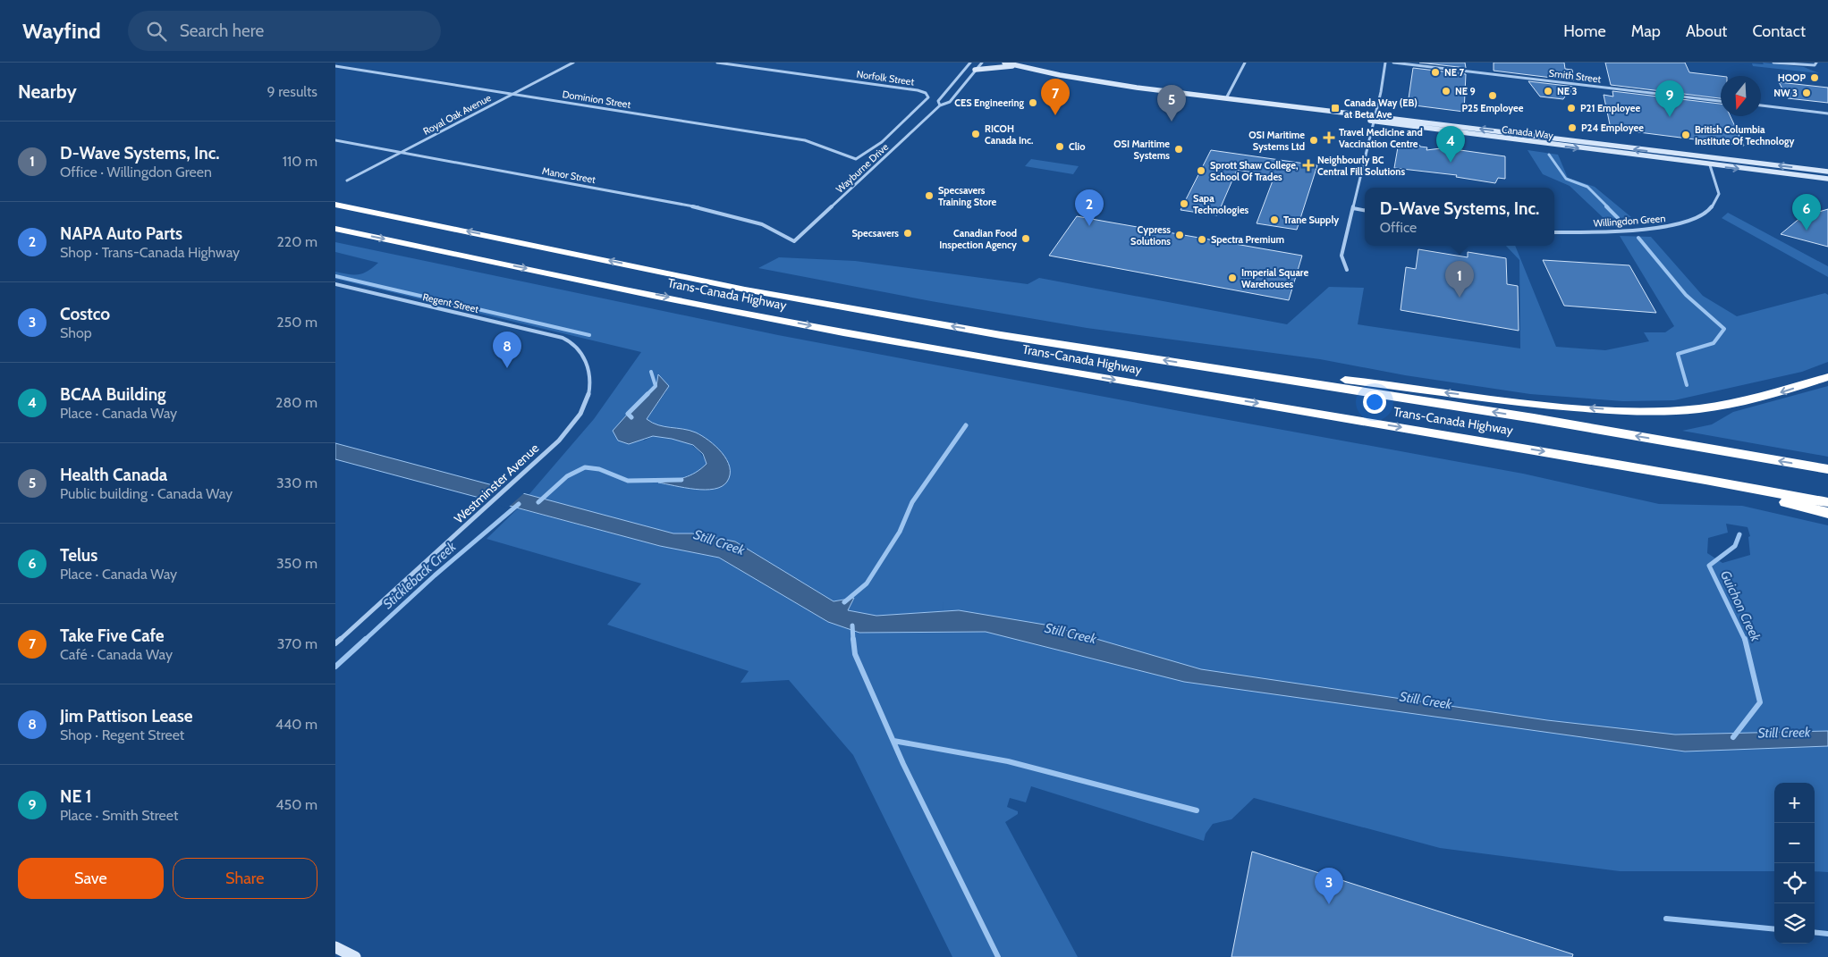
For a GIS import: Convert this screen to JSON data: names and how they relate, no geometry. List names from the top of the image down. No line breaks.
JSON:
{"streets":{"highway":["Trans-Canada Highway"],"main road":["Canada Way"],"street":["Smith Street","Norfolk Street","Dominion Street","Royal Oak Avenue","Wayburne Drive","Manor Street","Willingdon Green","Regent Street","Westminster Avenue"]},"crossings":[["Norfolk Street","Dominion Street"],["Dominion Street","Royal Oak Avenue"],["Royal Oak Avenue","Manor Street"],["Canada Way","Willingdon Green"],["Wayburne Drive","Manor Street"],["Regent Street","Westminster Avenue"]],"water":["Still Creek","Stickleback Creek","Guichon Creek"],"places":{"other":["NE 7","HOOP","NE 9","NE 3","NW 3","P25 Employee","CES Engineering","P21 Employee","P24 Employee","RICOH Canada Inc.","British Columbia Institute Of Technology","OSI Maritime Systems Ltd","Clio","OSI Maritime Systems","Sprott Shaw College, School Of Trades","Specsavers Training Store","Sapa Technologies","Trane Supply","Specsavers","Cypress Solutions","Canadian Food Inspection Agency","Spectra Premium","Imperial Square Warehouses"],"transit":["Canada Way (EB) at Beta Ave"],"health":["Travel Medicine and Vaccination Centre","Neighbourly BC Central Fill Solutions"]},"north":"bottom","page":{"header":"Wayfind","search":"Search here","nav":["Home","Map","About","Contact"],"heading":["Nearby","9 results"],"pins":["7","9","5","4","2","6","1","8","3"],"list":[{"mark":"1","name":"D-Wave Systems, Inc.","note":"Office · Willingdon Green","value":"110 m"},{"mark":"2","name":"NAPA Auto Parts","note":"Shop · Trans-Canada Highway","value":"220 m"},{"mark":"3","name":"Costco","note":"Shop","value":"250 m"},{"mark":"4","name":"BCAA Building","note":"Place · Canada Way","value":"280 m"},{"mark":"5","name":"Health Canada","note":"Public building · Canada Way","value":"330 m"},{"mark":"6","name":"Telus","note":"Place · Canada Way","value":"350 m"},{"mark":"7","name":"Take Five Cafe","note":"Café · Canada Way","value":"370 m"},{"mark":"8","name":"Jim Pattison Lease","note":"Shop · Regent Street","value":"440 m"},{"mark":"9","name":"NE 1","note":"Place · Smith Street","value":"450 m"}],"popup":["D-Wave Systems, Inc.","Office"],"map_buttons":["+","−"],"buttons":["Save","Share"]}}
